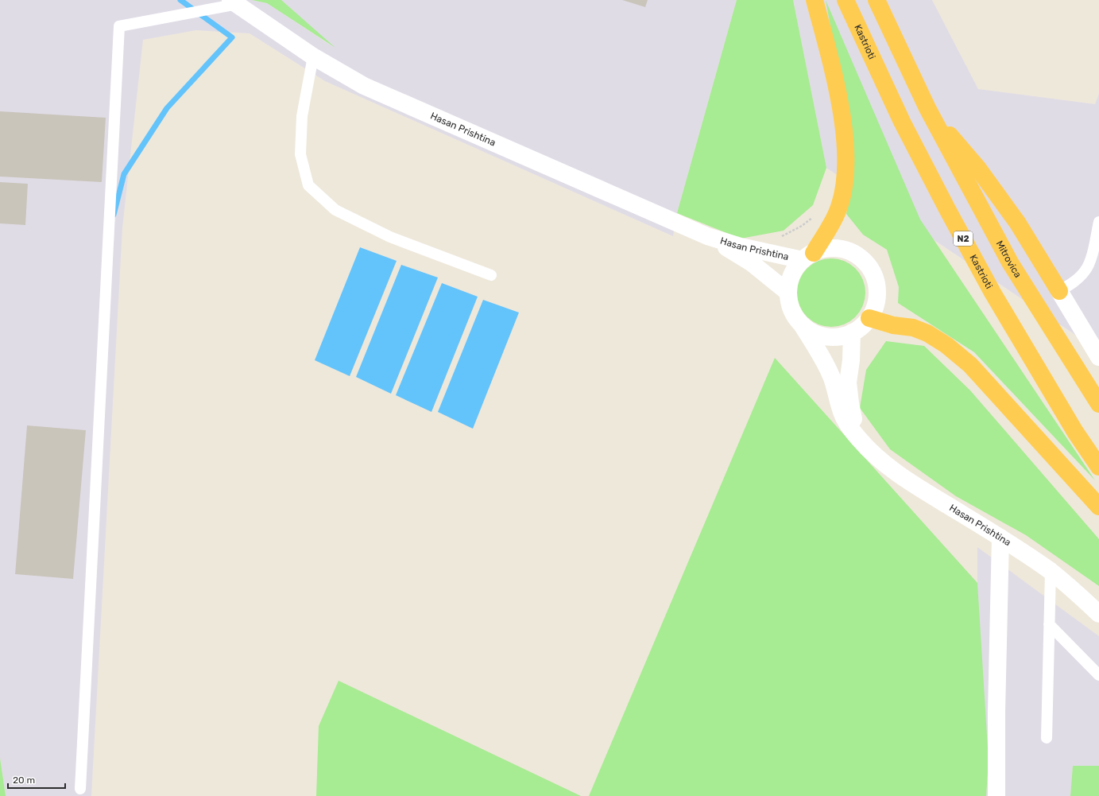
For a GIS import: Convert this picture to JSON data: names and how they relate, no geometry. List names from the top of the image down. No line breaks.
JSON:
{"streets":{"highway":["Kastrioti","N2","Mitrovica"],"main road":["Hasan Prishtina"]},"scale_bar":"20 m"}
